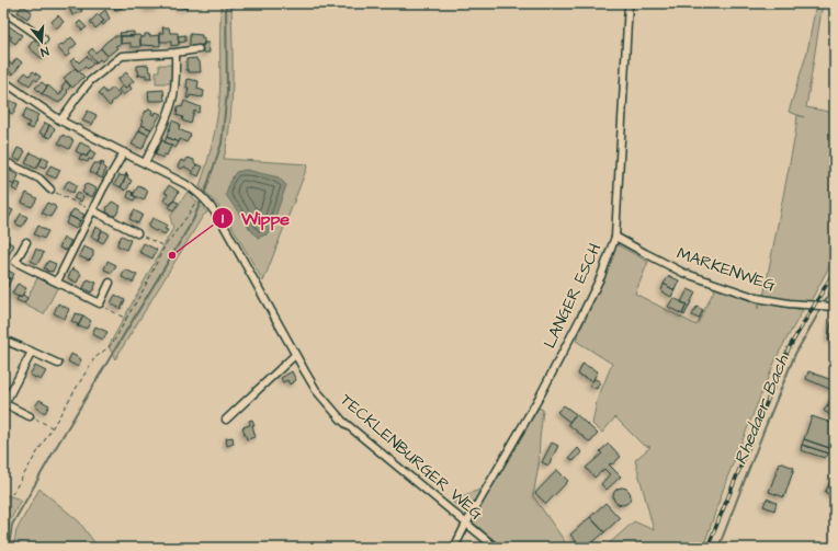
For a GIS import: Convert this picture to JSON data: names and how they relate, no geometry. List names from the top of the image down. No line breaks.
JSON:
{"streets":{"street":["MARKENWEG","LANGER ESCH","TECKLENBURGER WEG"]},"crossings":[["MARKENWEG","LANGER ESCH"],["LANGER ESCH","TECKLENBURGER WEG"]],"water":["Rhedaer Bach"],"places":["Wippe"],"north":"bottom"}
